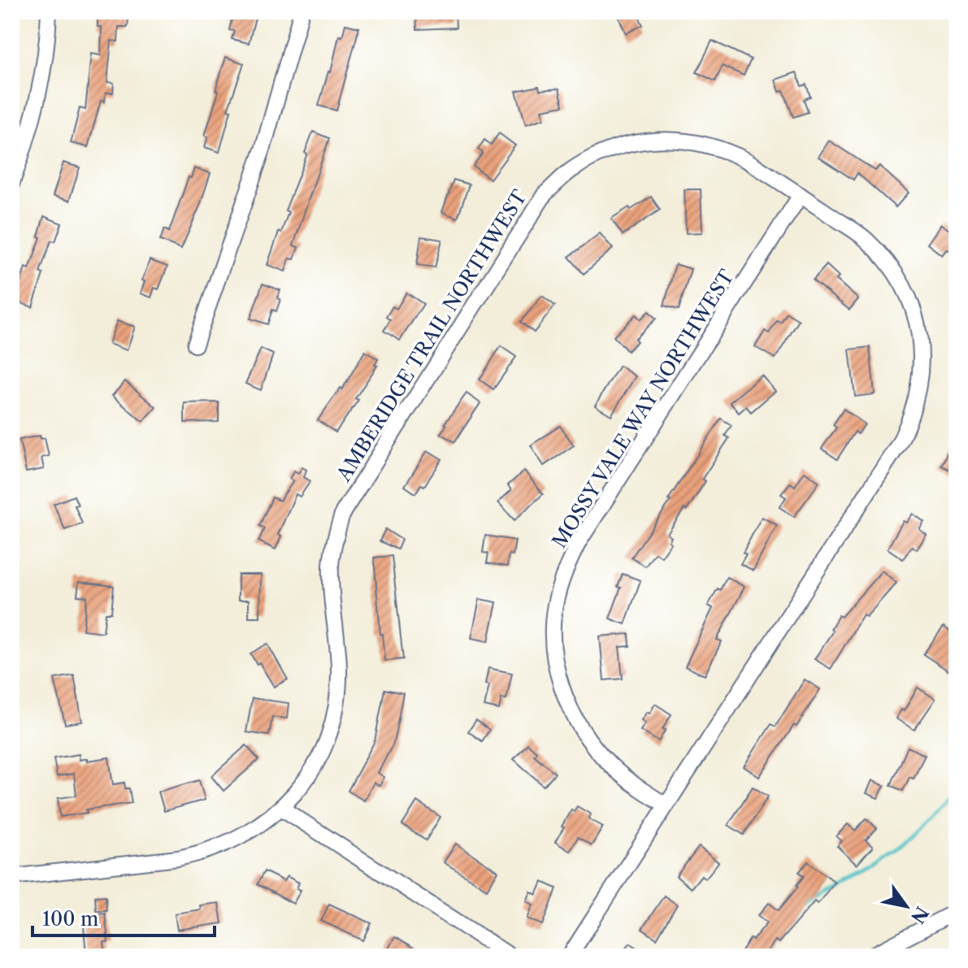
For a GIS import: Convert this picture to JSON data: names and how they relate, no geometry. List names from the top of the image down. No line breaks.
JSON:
{"streets":{"street":["AMBERIDGE TRAIL NORTHWEST","MOSSY VALE WAY NORTHWEST"]},"crossings":[["AMBERIDGE TRAIL NORTHWEST","MOSSY VALE WAY NORTHWEST"]],"scale_bar":"100 m","north":"bottom right"}
